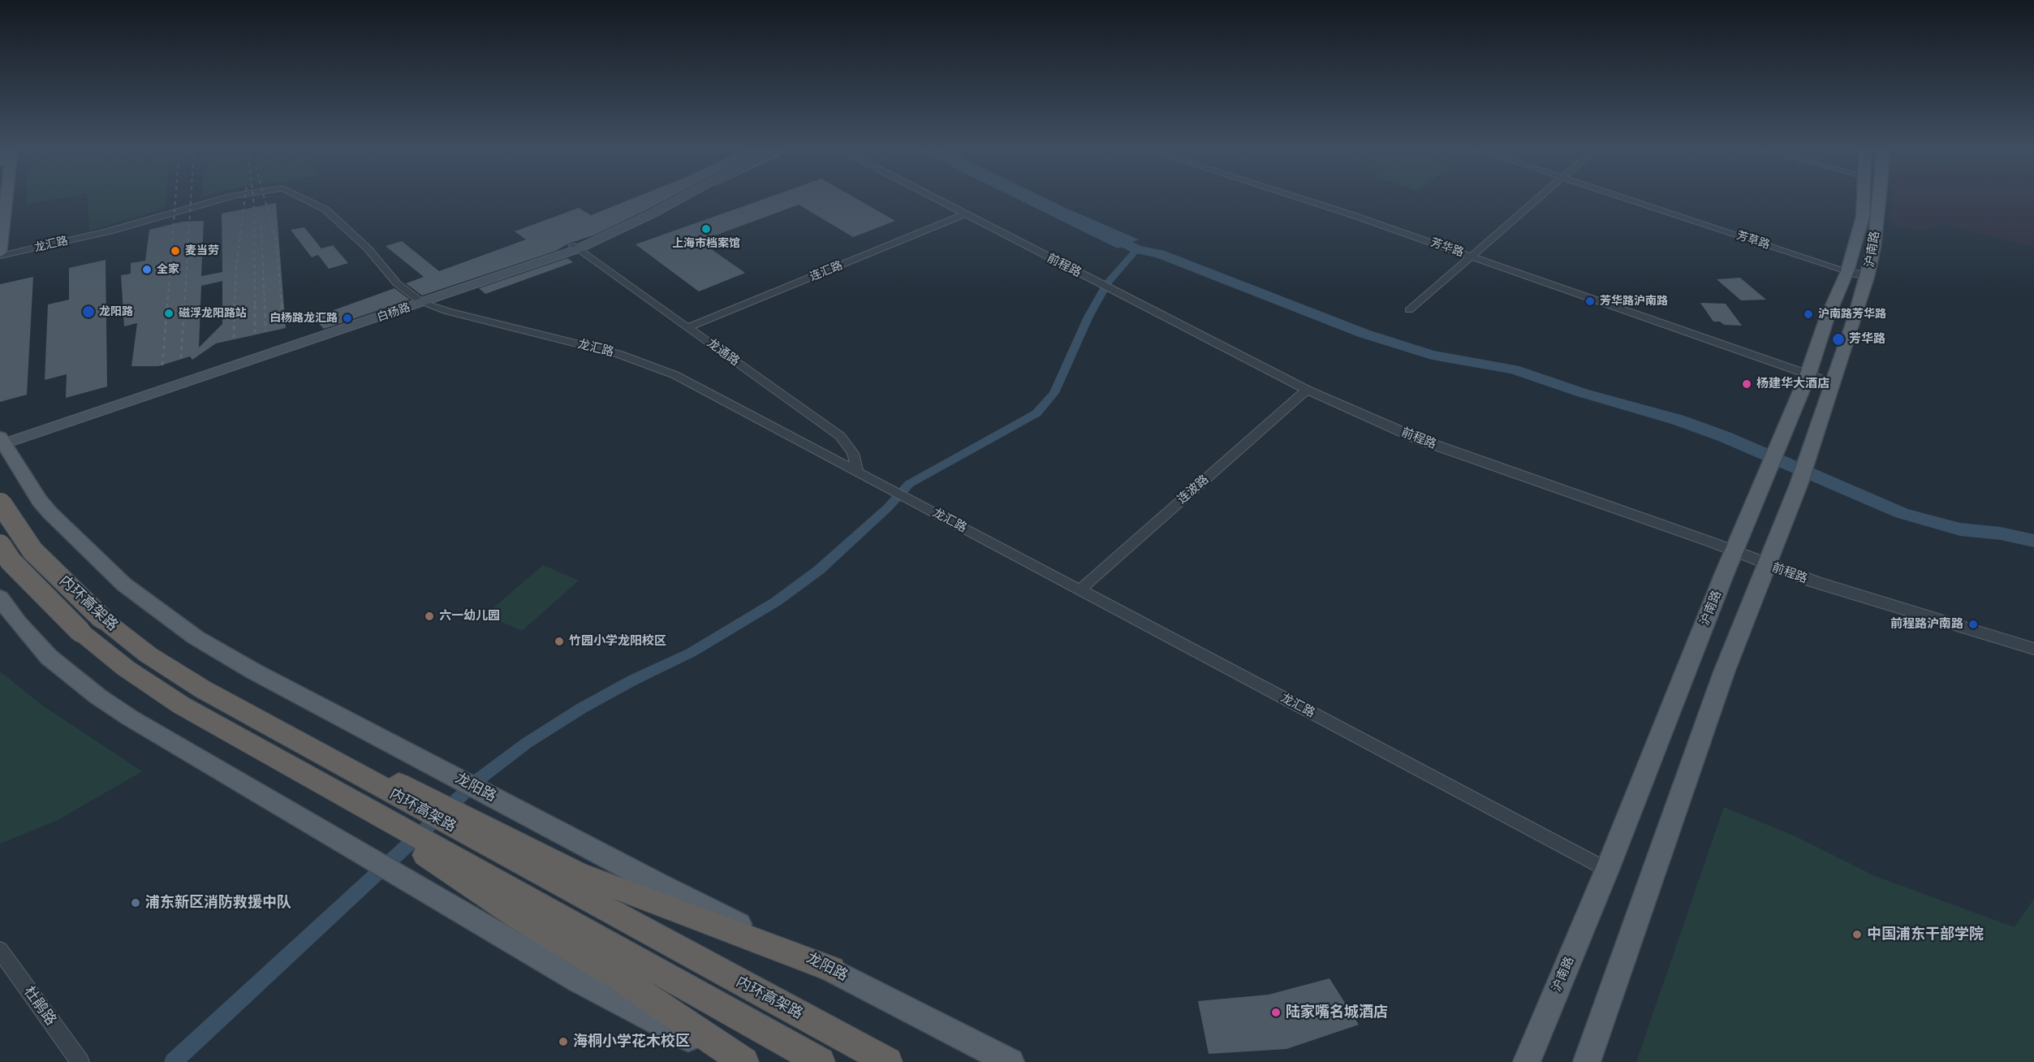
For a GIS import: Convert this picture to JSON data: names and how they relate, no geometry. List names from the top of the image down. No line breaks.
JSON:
{"streets":{"highway":["内环高架路"],"main road":["沪南路","白杨路","龙阳路"],"street":["芳草路","龙汇路","芳华路","前程路","连汇路","龙通路","连波路","杜鹃路"]},"crossings":[["芳草路","沪南路"],["龙汇路","沪南路"],["龙汇路","白杨路"],["龙汇路","龙通路"],["龙汇路","连波路"],["芳华路","沪南路"],["沪南路","前程路"],["前程路","连汇路"],["前程路","连波路"],["连汇路","龙通路"],["白杨路","龙通路"],["白杨路","龙阳路"]],"places":["上海市档案馆","麦当劳","全家","芳华路沪南路","龙阳路","磁浮龙阳路站","沪南路芳华路","白杨路龙汇路","芳华路","杨建华大酒店","六一幼儿园","前程路沪南路","竹园小学龙阳校区","浦东新区消防救援中队","中国浦东干部学院","陆家嘴名城酒店","海桐小学花木校区"]}
